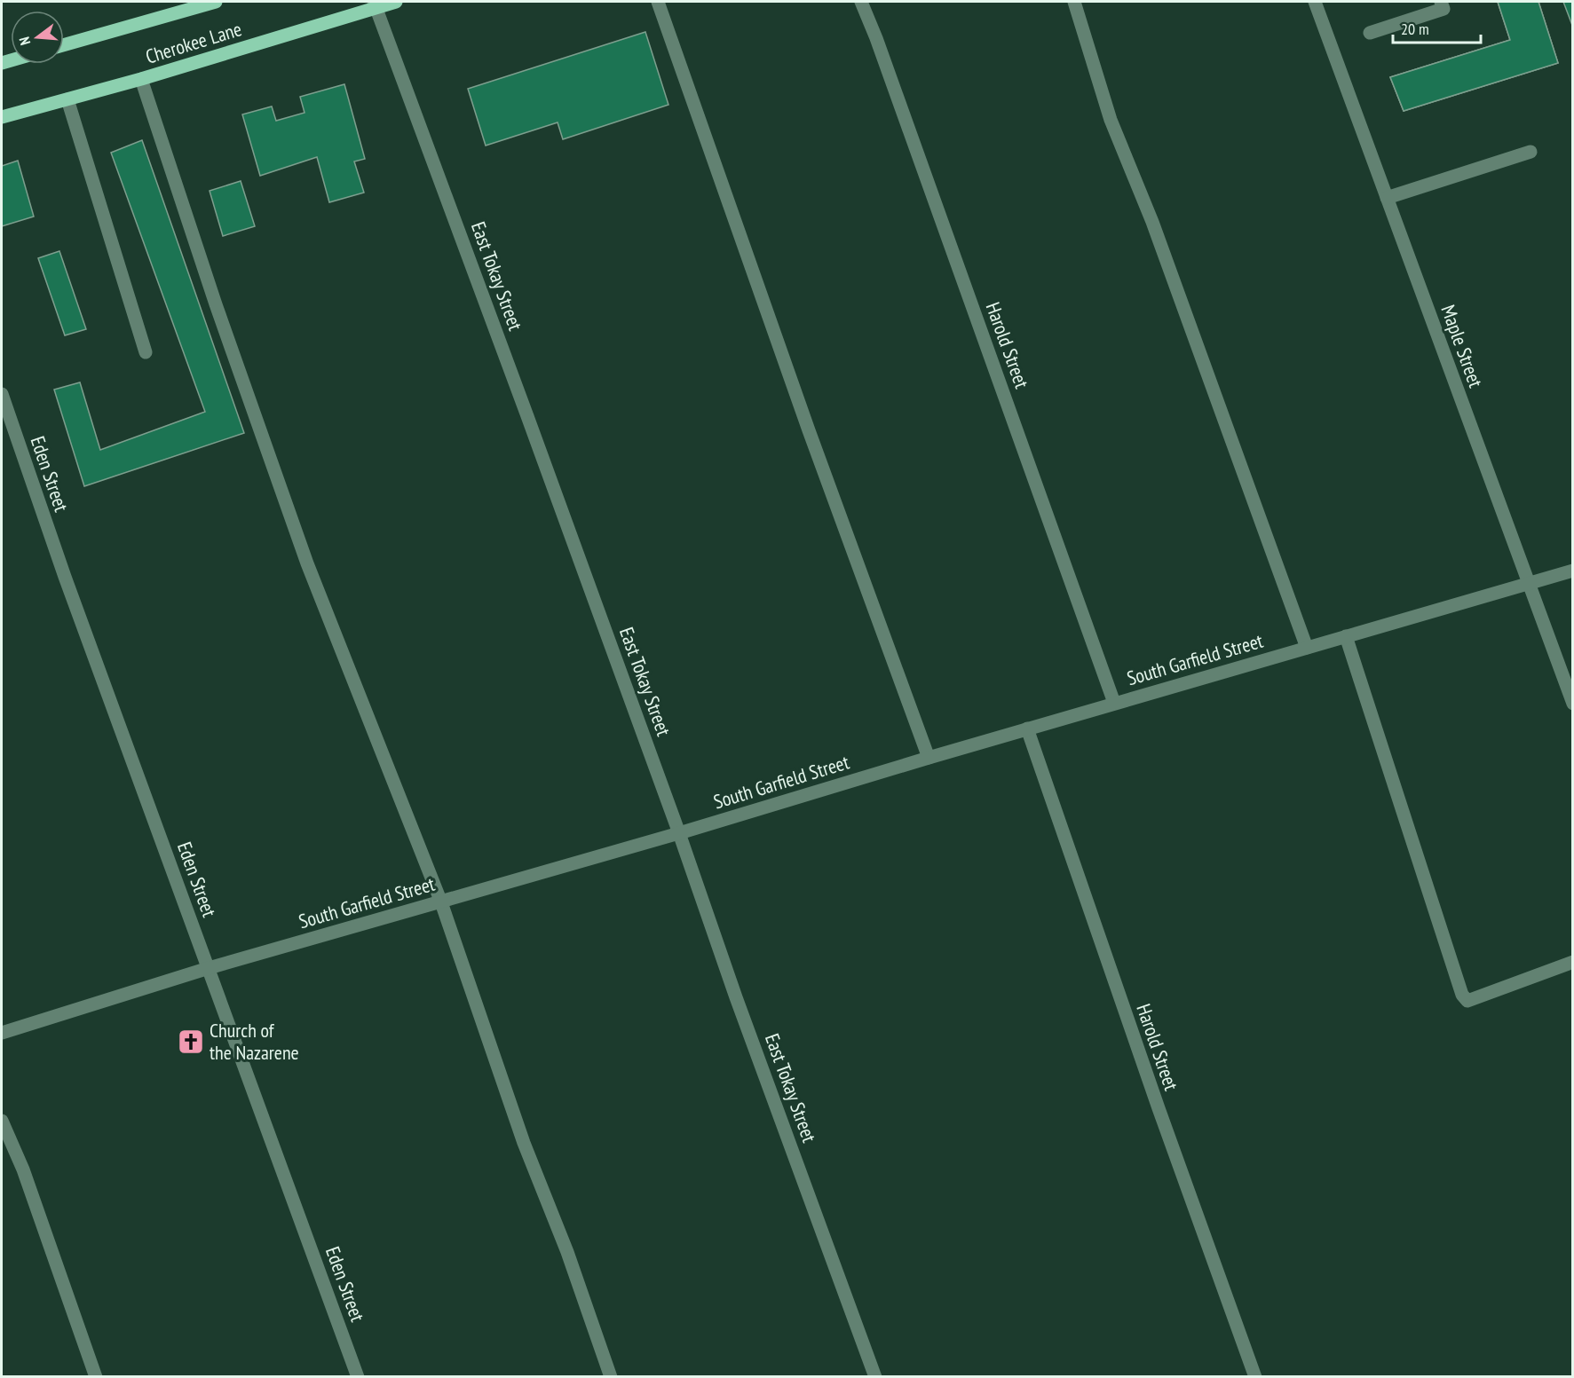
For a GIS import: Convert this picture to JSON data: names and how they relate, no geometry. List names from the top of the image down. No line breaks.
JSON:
{"streets":{"main road":["Cherokee Lane"],"street":["East Tokay Street","Harold Street","Maple Street","Eden Street","South Garfield Street"]},"crossings":[["Cherokee Lane","East Tokay Street"],["East Tokay Street","South Garfield Street"],["Harold Street","South Garfield Street"],["Maple Street","South Garfield Street"],["Eden Street","South Garfield Street"]],"places":{"church":["Church of the Nazarene"]},"scale_bar":"20 m","north":"left"}
